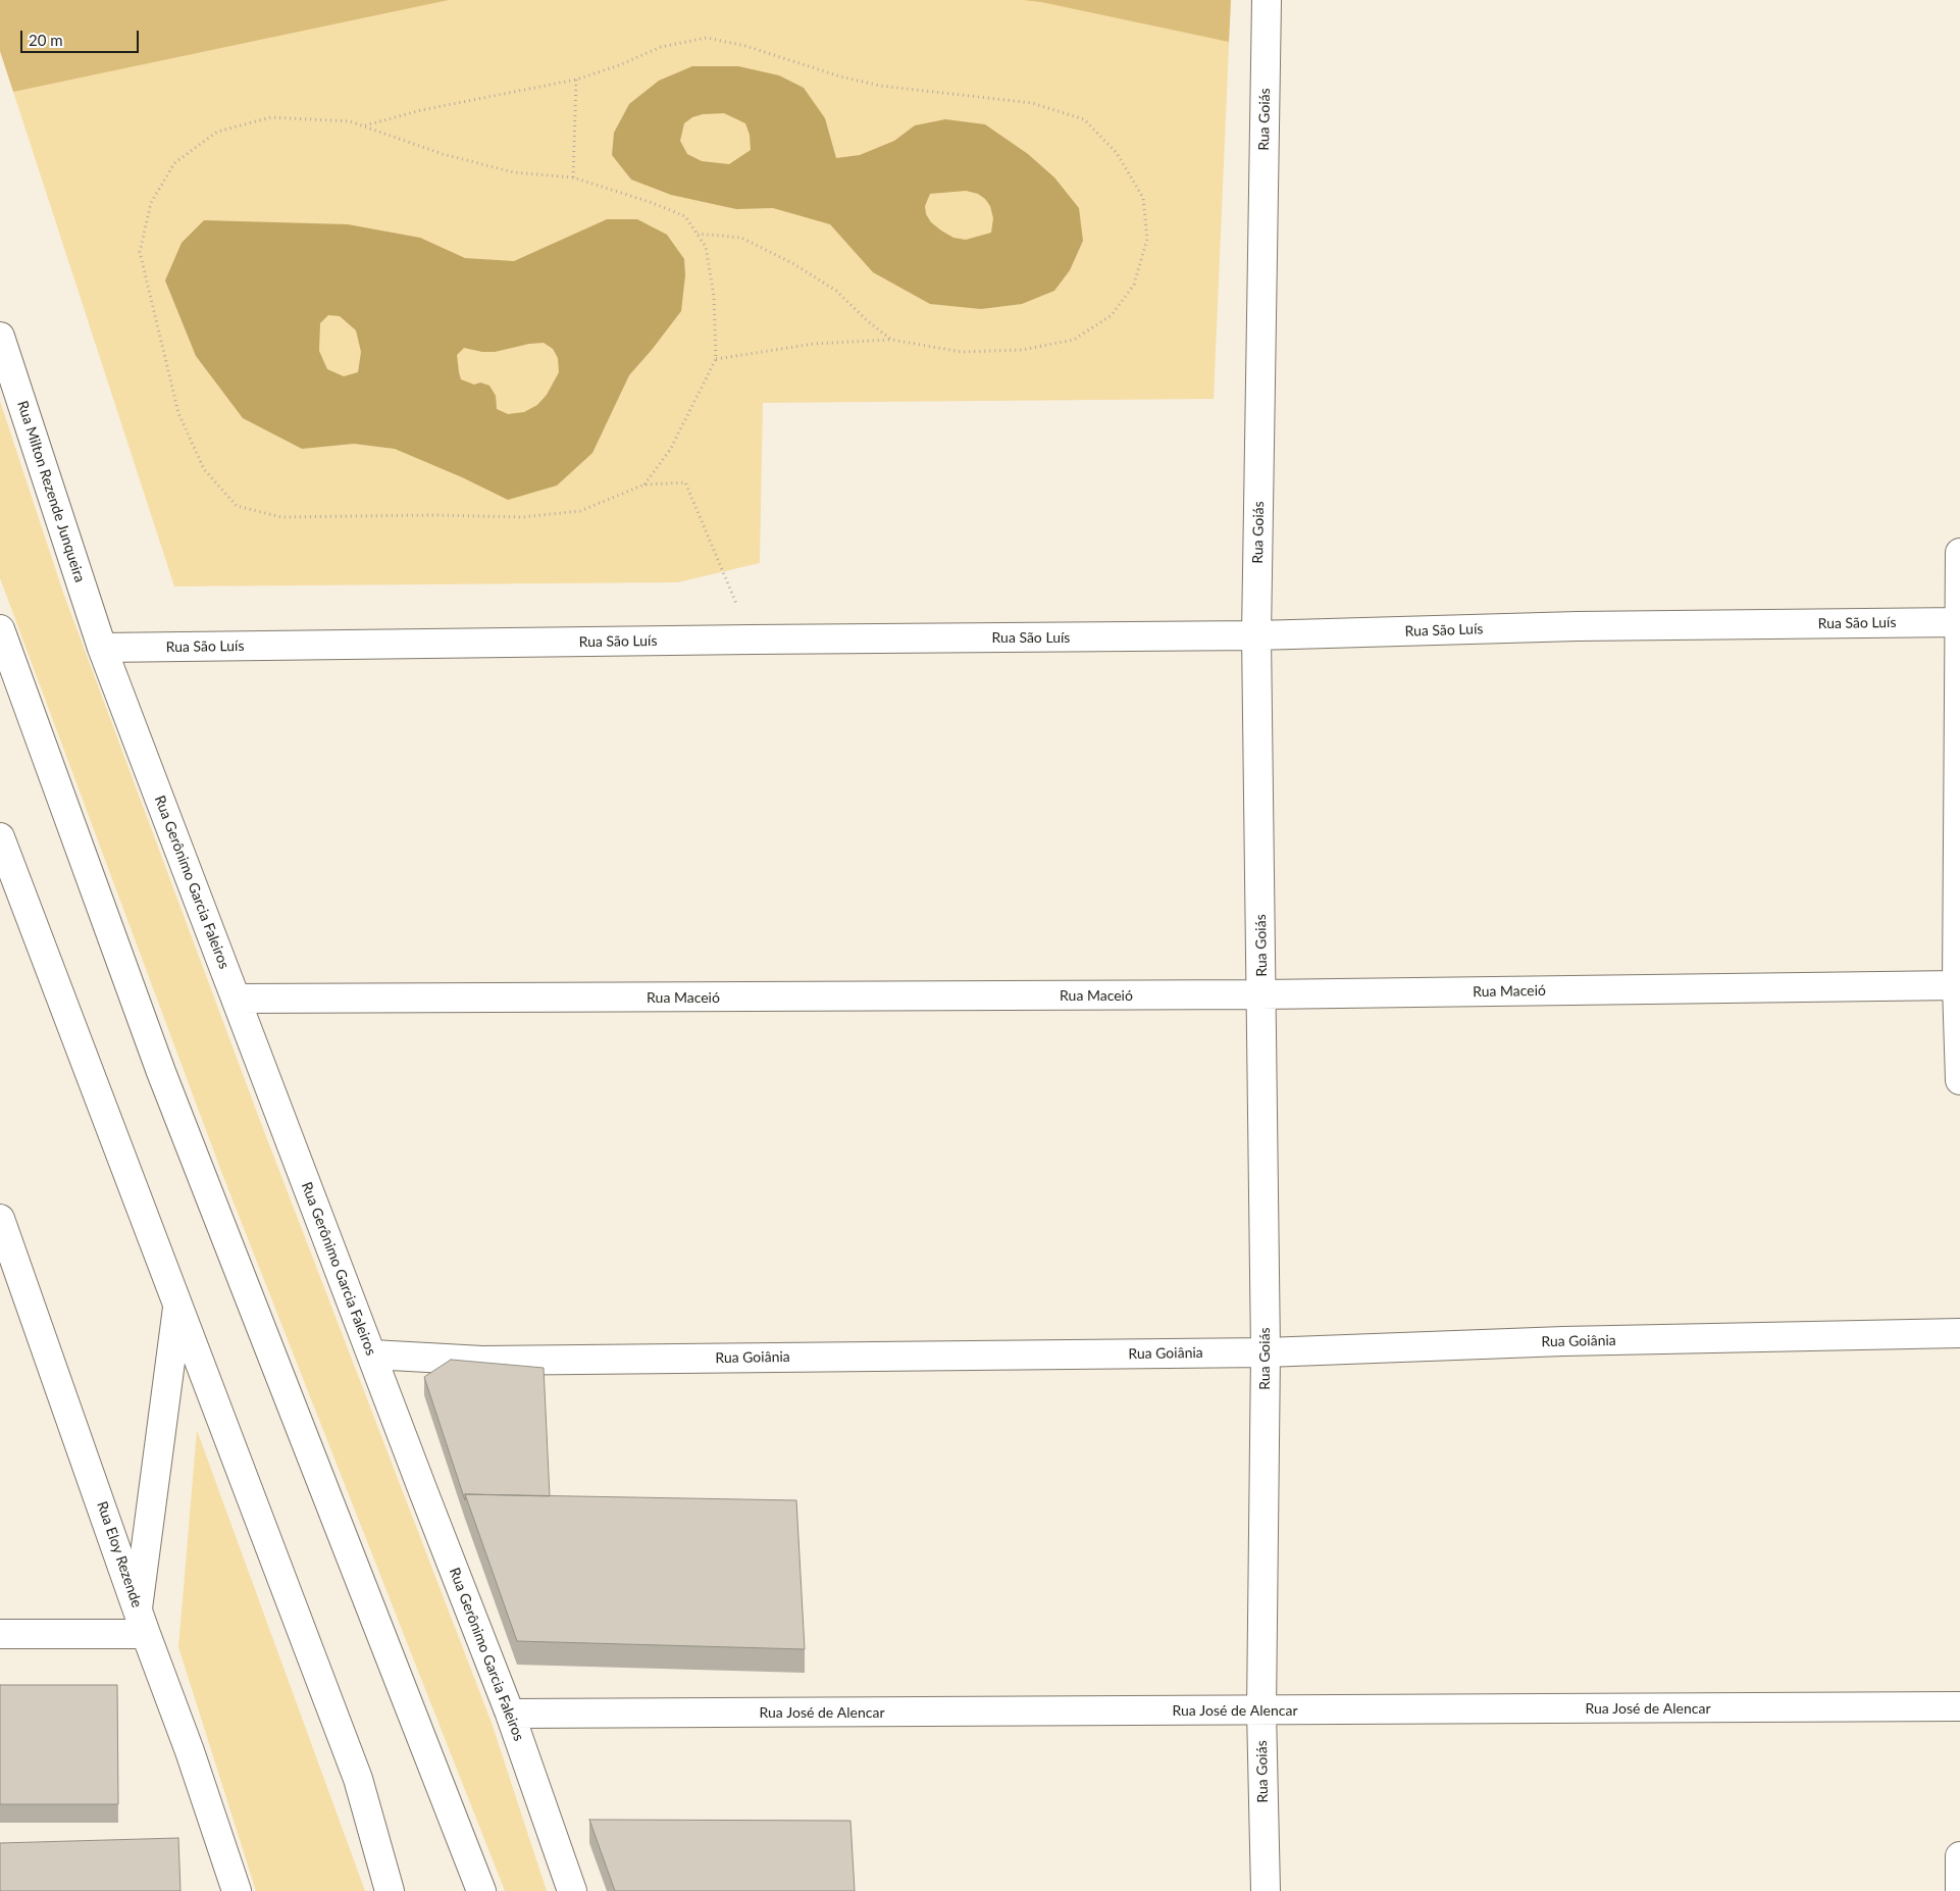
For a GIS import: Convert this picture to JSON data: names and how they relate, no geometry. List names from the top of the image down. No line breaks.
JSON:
{"streets":{"street":["Rua Goiás","Rua Milton Rezende Junqueira","Rua São Luís","Rua Gerônimo Garcia Faleiros","Rua Maceió","Rua Goiânia","Rua Eloy Rezende","Rua José de Alencar"]},"crossings":[["Rua Goiás","Rua São Luís"],["Rua Goiás","Rua Maceió"],["Rua Goiás","Rua Goiânia"],["Rua Goiás","Rua José de Alencar"],["Rua Milton Rezende Junqueira","Rua São Luís"],["Rua Milton Rezende Junqueira","Rua Gerônimo Garcia Faleiros"],["Rua São Luís","Rua Gerônimo Garcia Faleiros"],["Rua Gerônimo Garcia Faleiros","Rua Maceió"],["Rua Gerônimo Garcia Faleiros","Rua Goiânia"],["Rua Gerônimo Garcia Faleiros","Rua José de Alencar"]],"scale_bar":"20 m"}
